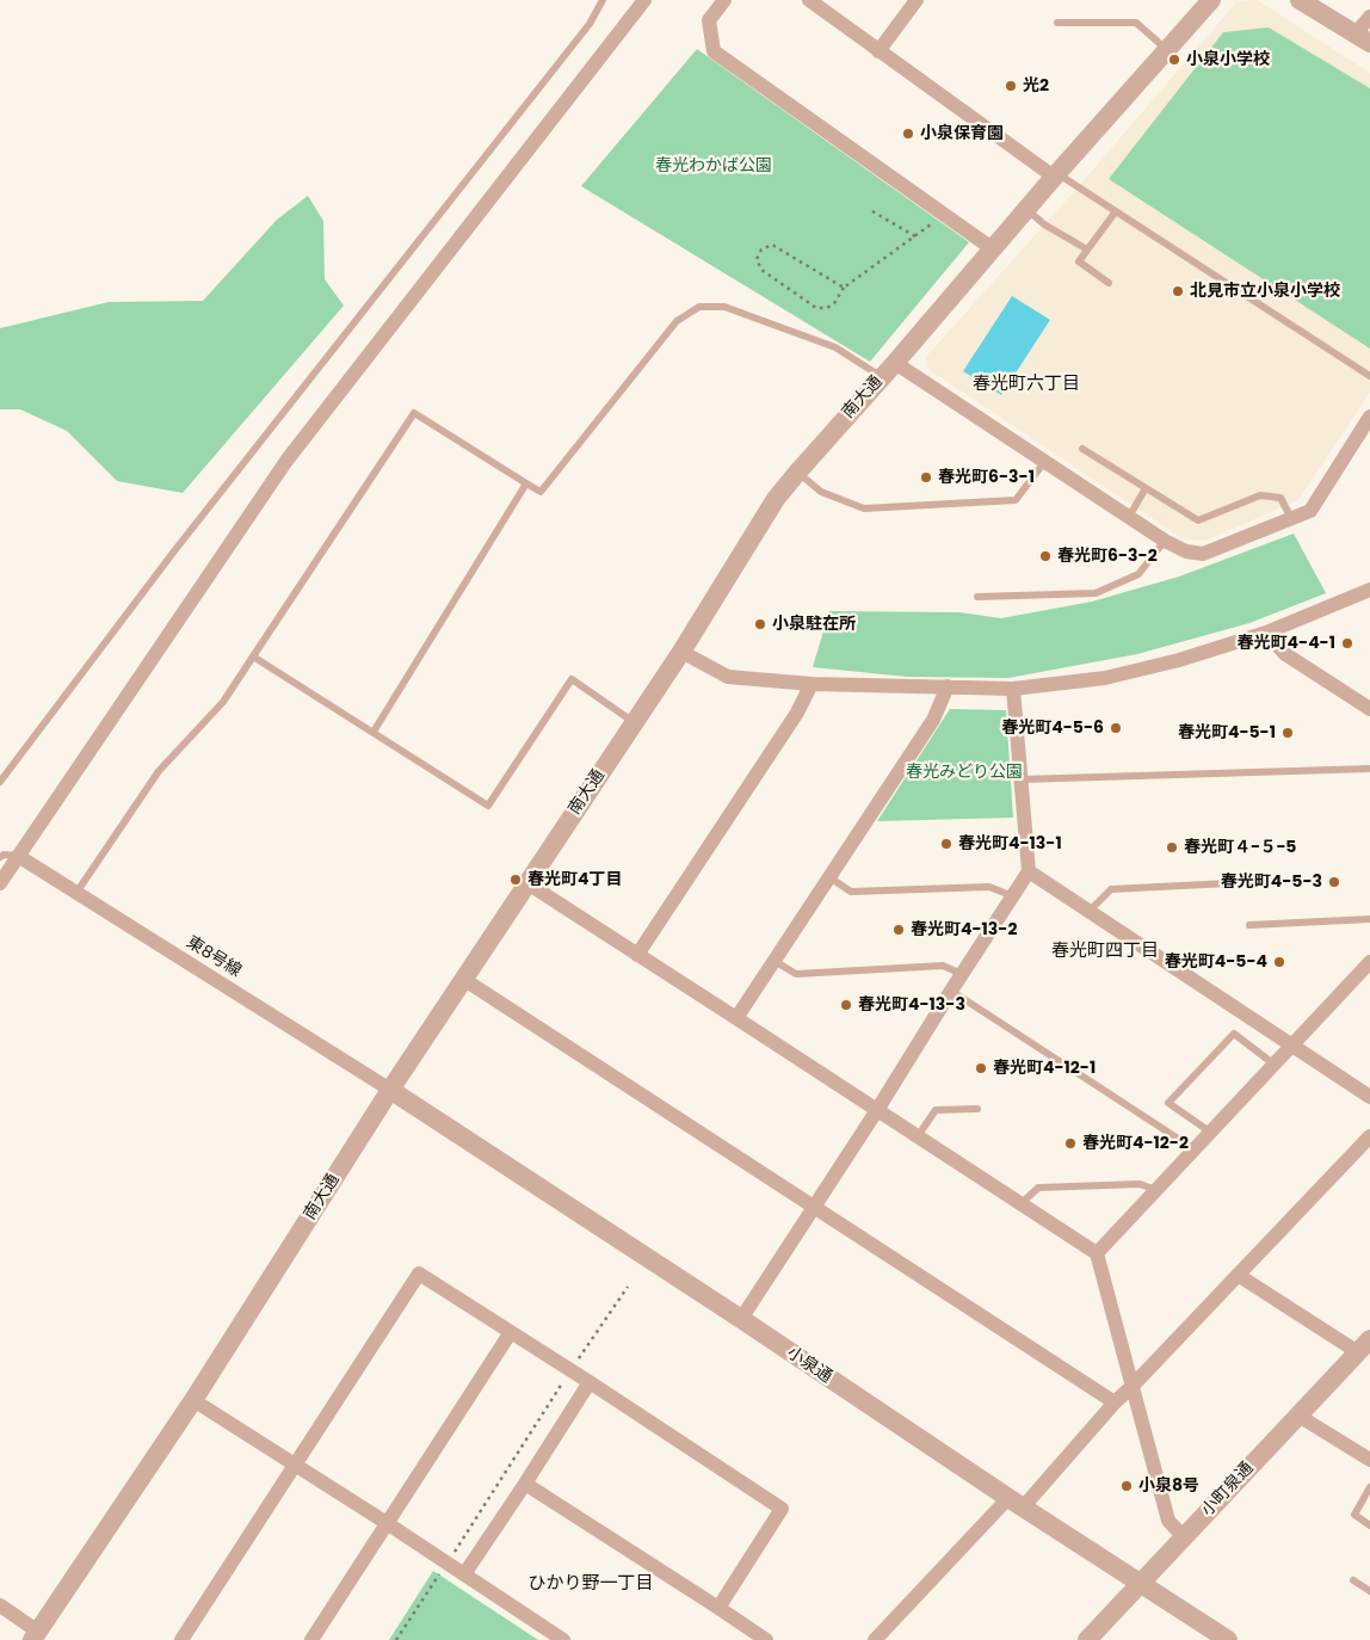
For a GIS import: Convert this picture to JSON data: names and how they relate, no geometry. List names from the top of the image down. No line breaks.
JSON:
{"streets":{"street":["南大通","東8号線","小泉通","小町泉通"]},"crossings":[["南大通","東8号線"],["南大通","小泉通"],["東8号線","小泉通"],["小泉通","小町泉通"]],"districts":["春光町六丁目","春光町四丁目","ひかり野一丁目"],"parks":["春光わかば公園","春光みどり公園"],"places":["小泉小学校","光2","小泉保育園","北見市立小泉小学校","春光町6-3-1","春光町6-3-2","小泉駐在所","春光町4-4-1","春光町4-5-6","春光町4-5-1","春光町4-13-1","春光町４−５−5","春光町4丁目","春光町4-5-3","春光町4-13-2","春光町4-5-4","春光町4-13-3","春光町4-12-1","春光町4-12-2","小泉8号"]}
